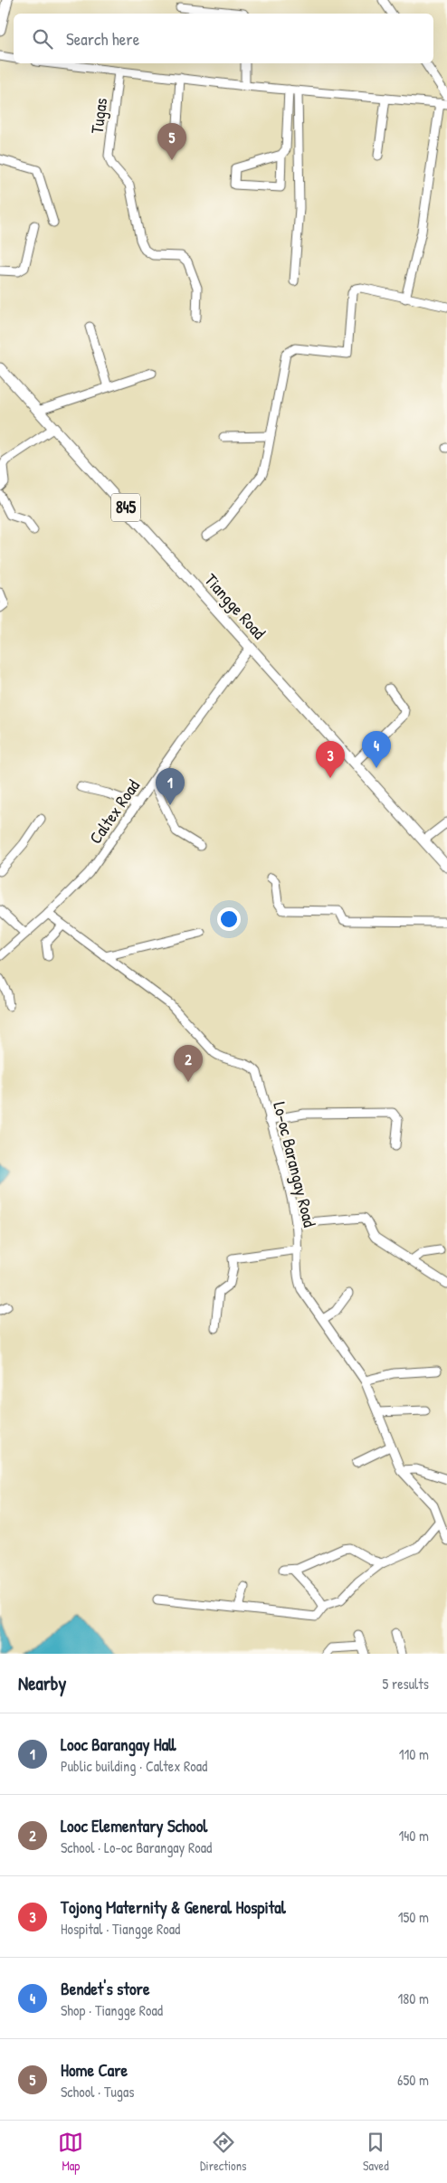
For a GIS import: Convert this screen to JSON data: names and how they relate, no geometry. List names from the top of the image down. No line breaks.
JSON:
{"streets":{"main road":["845","Tiangge Road"],"street":["Tugas","Caltex Road","Lo-oc Barangay Road"]},"crossings":[["Tiangge Road","Caltex Road"],["Caltex Road","Lo-oc Barangay Road"]],"page":{"search":"Search here","pins":["5","4","3","1","2"],"heading":["Nearby","5 results"],"list":[{"mark":"1","name":"Looc Barangay Hall","note":"Public building · Caltex Road","value":"110 m"},{"mark":"2","name":"Looc Elementary School","note":"School · Lo-oc Barangay Road","value":"140 m"},{"mark":"3","name":"Tojong Maternity & General Hospital","note":"Hospital · Tiangge Road","value":"150 m"},{"mark":"4","name":"Bendet's store","note":"Shop · Tiangge Road","value":"180 m"},{"mark":"5","name":"Home Care","note":"School · Tugas","value":"650 m"}],"nav":["Map","Directions","Saved"]}}
